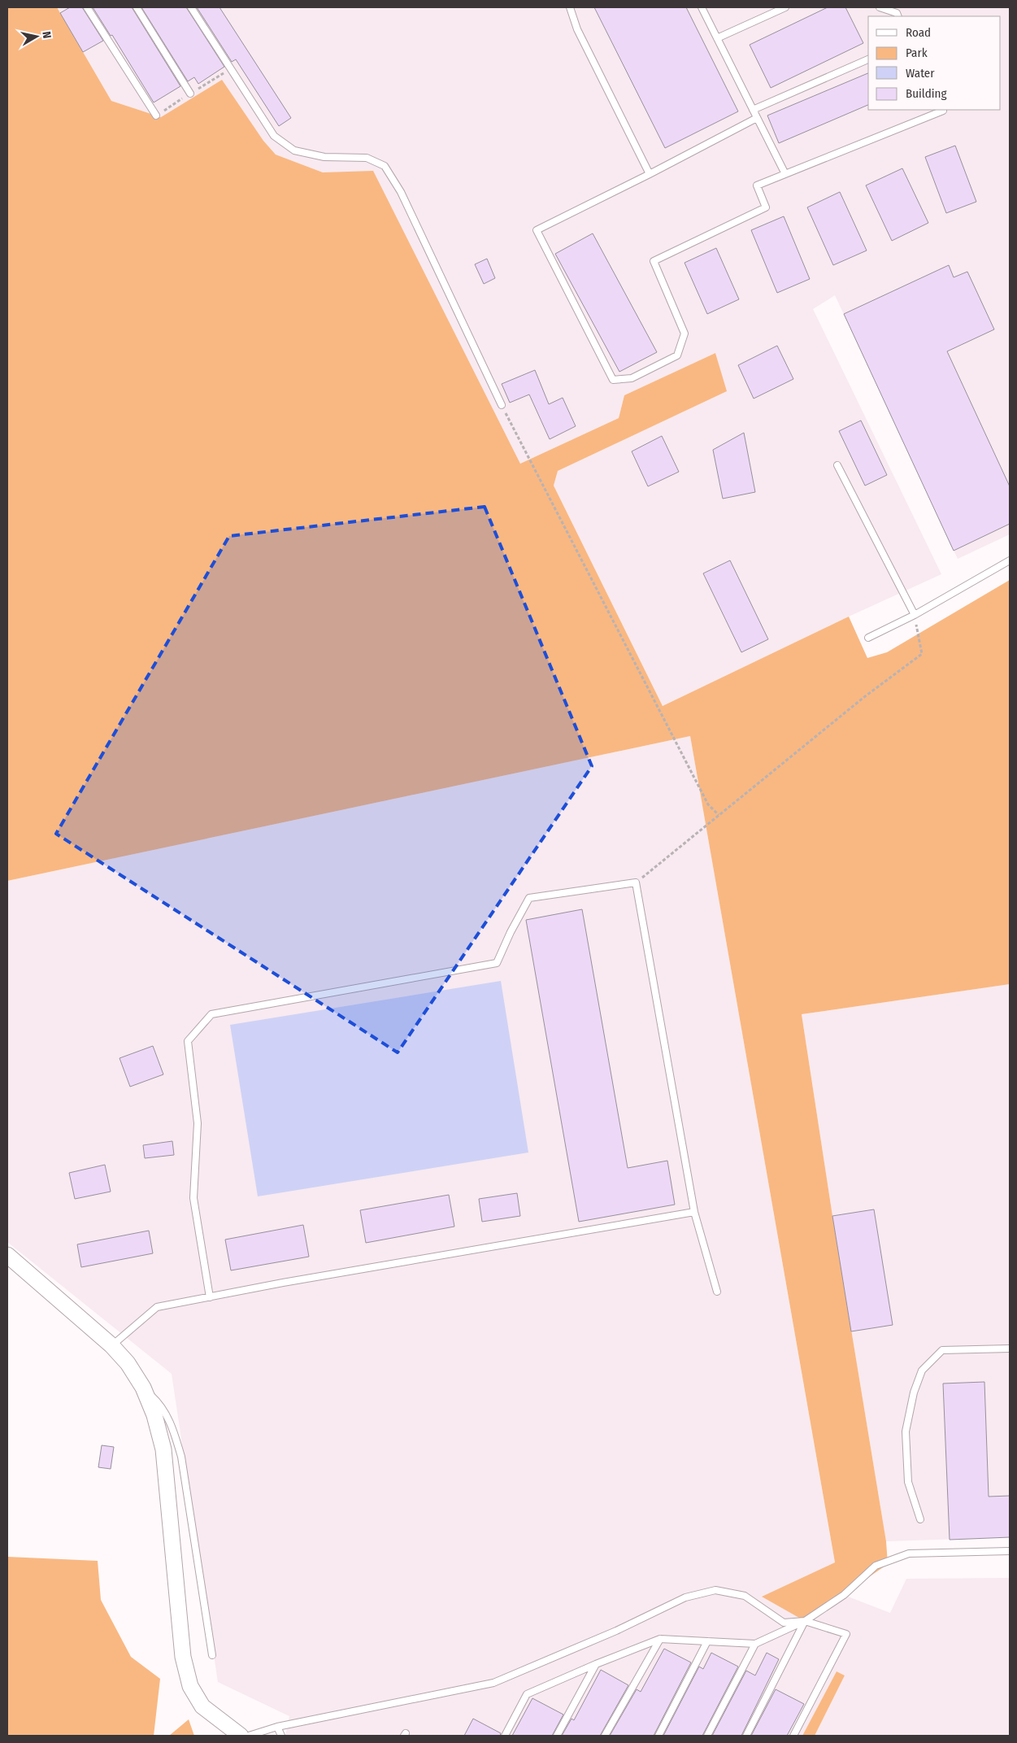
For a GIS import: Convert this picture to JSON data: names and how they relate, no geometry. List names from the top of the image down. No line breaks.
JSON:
{"legend":["Road","Park","Water","Building"],"north":"right"}
